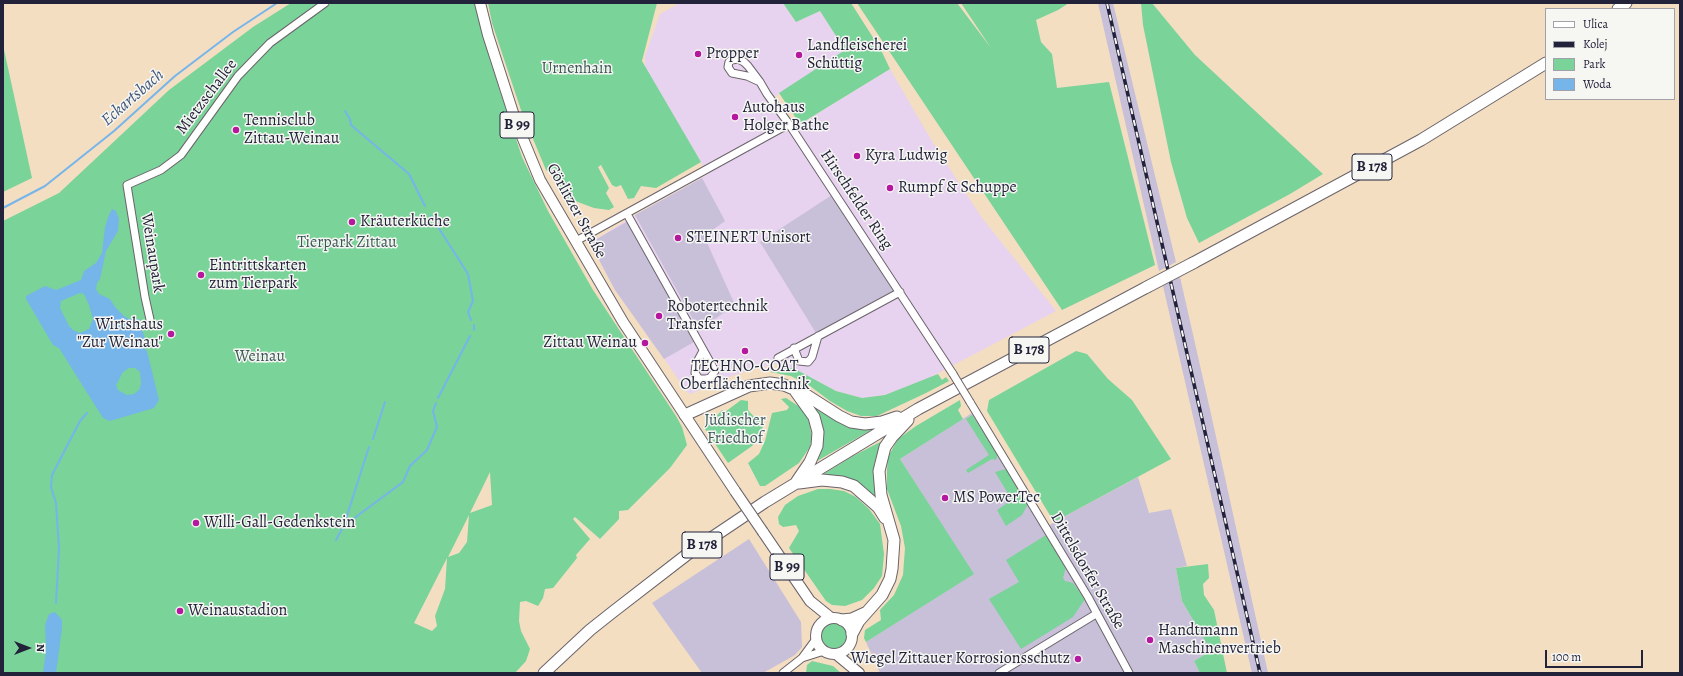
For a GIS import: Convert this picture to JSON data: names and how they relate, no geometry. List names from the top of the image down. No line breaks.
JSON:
{"streets":{"highway":["B 178"],"main road":["B 99","Görlitzer Straße"],"street":["Mietzschallee","Hirschfelder Ring","Weinaupark","Dittelsdorfer Straße"]},"crossings":[["Mietzschallee","Weinaupark"],["B 99","Görlitzer Straße"],["Hirschfelder Ring","Dittelsdorfer Straße"]],"water":["Eckartsbach"],"parks":["Urnenhain","Tierpark Zittau","Weinau","Jüdischer Friedhof"],"places":["Propper","Landfleischerei Schüttig","Autohaus Holger Bathe","Tennisclub Zittau-Weinau","Kyra Ludwig","Rumpf & Schuppe","Kräuterküche","STEINERT Unisort","Eintrittskarten zum Tierpark","Robotertechnik Transfer","Wirtshaus \"Zur Weinau\"","Zittau Weinau","TECHNO-COAT Oberflächentechnik","MS PowerTec","Willi-Gall-Gedenkstein","Weinaustadion","Handtmann Maschinenvertrieb","Wiegel Zittauer Korrosionsschutz"],"legend":["Ulica","Kolej","Park","Woda"],"scale_bar":"100 m","north":"right"}
